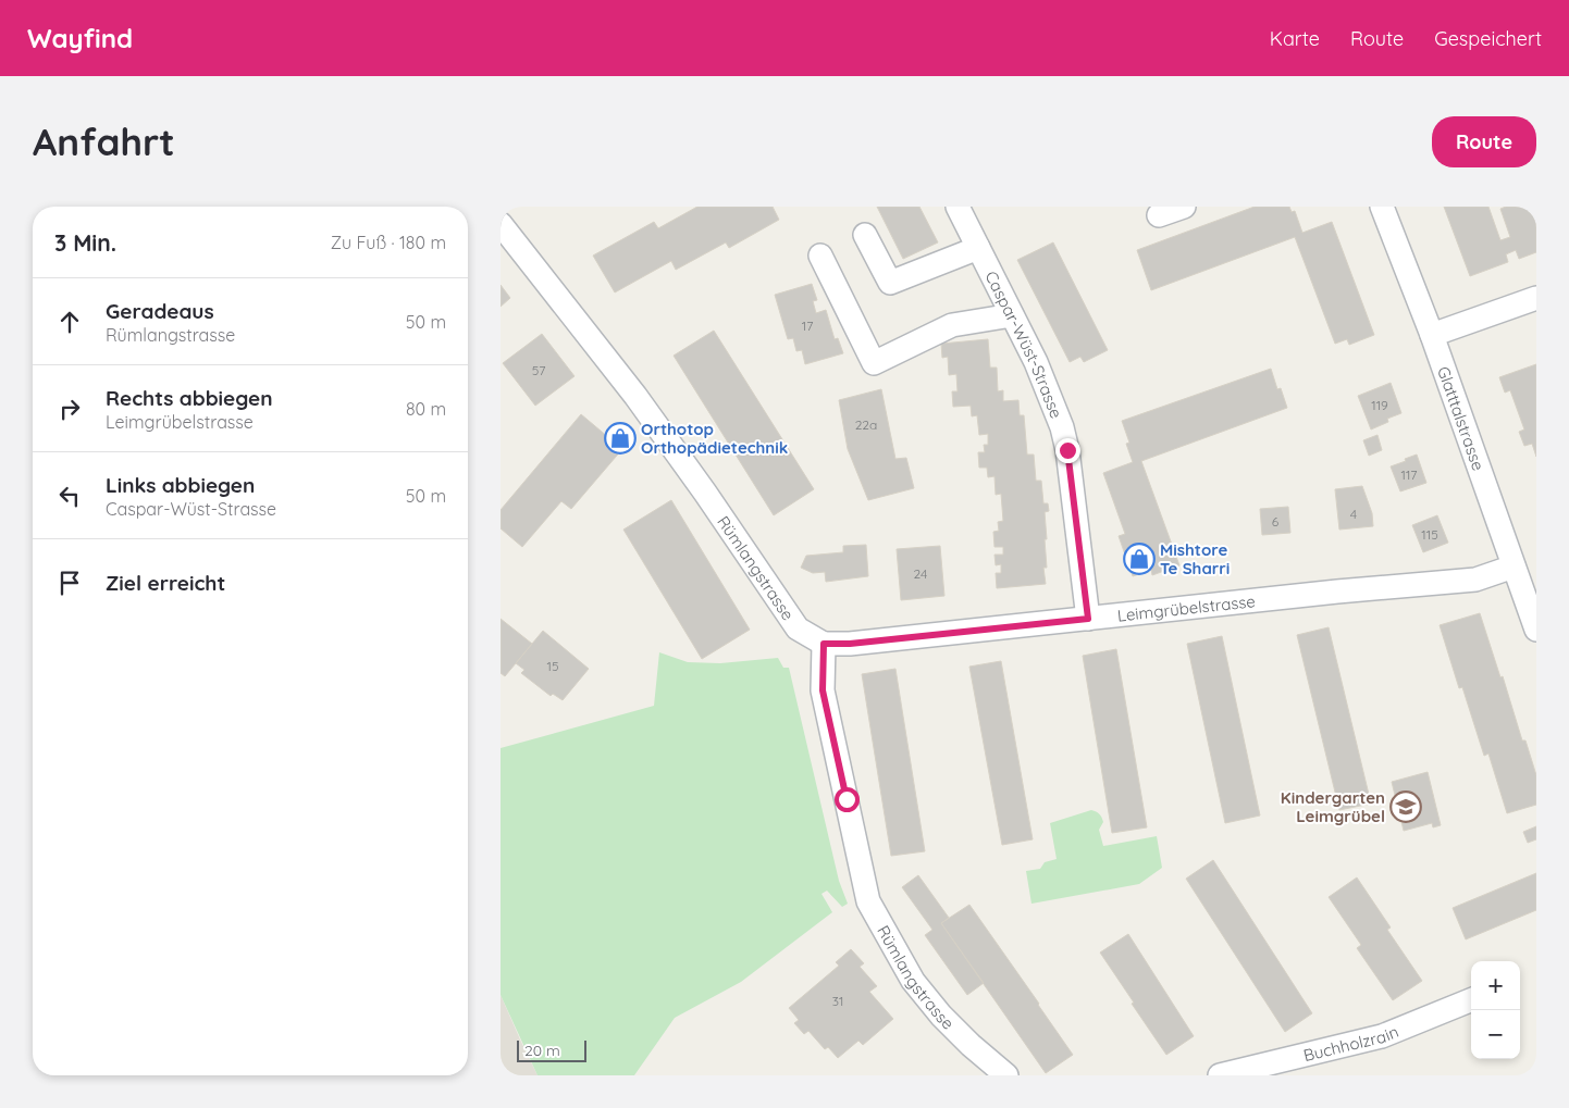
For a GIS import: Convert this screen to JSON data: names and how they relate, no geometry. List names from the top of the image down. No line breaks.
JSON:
{"streets":{"street":["Caspar-Wüst-Strasse","Glatttalstrasse","Rümlangstrasse","Leimgrübelstrasse","Buchholzrain"]},"crossings":[["Caspar-Wüst-Strasse","Leimgrübelstrasse"],["Glatttalstrasse","Leimgrübelstrasse"],["Rümlangstrasse","Leimgrübelstrasse"]],"places":{"shop":["Orthotop Orthopädietechnik","Mishtore Te Sharri"],"school or university":["Kindergarten Leimgrübel"]},"house_numbers":["17","57","119","22a","117","4","6","115","24","15","31"],"scale_bar":"20 m","page":{"header":"Wayfind","nav":["Karte","Route","Gespeichert"],"buttons":"Route","title":"Anfahrt","heading":["3 Min.","Zu Fuß · 180 m"],"list":[["Geradeaus","Rümlangstrasse","50 m"],["Rechts abbiegen","Leimgrübelstrasse","80 m"],["Links abbiegen","Caspar-Wüst-Strasse","50 m"],"Ziel erreicht"],"map_buttons":["+","−"],"scale":"20 m"}}
